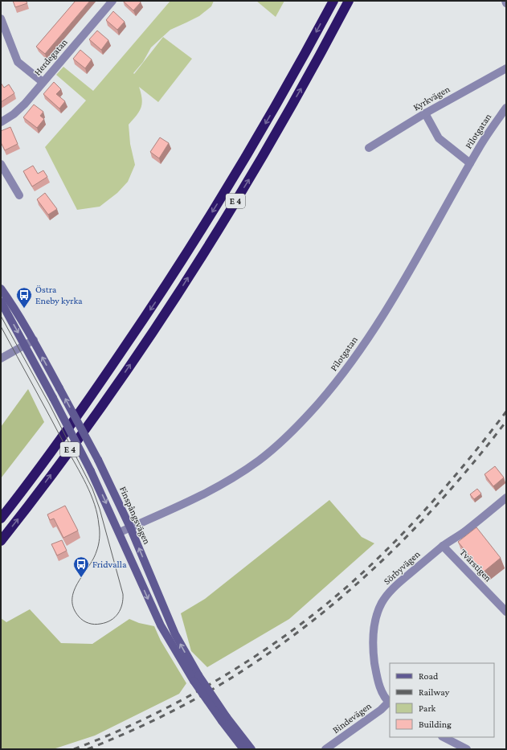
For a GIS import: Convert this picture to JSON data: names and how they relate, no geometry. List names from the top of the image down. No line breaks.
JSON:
{"streets":{"highway":["E 4"],"main road":["Finspångsvägen"],"street":["Herdegatan","Kyrkvägen","Pilotgatan","Tvärstigen","Sörbyvägen","Bindevägen"]},"crossings":[["Pilotgatan","Finspångsvägen"],["Tvärstigen","Sörbyvägen"],["Sörbyvägen","Bindevägen"]],"places":{"bus stop":["Östra Eneby kyrka","Fridvalla"]},"legend":["Road","Railway","Park","Building"]}
